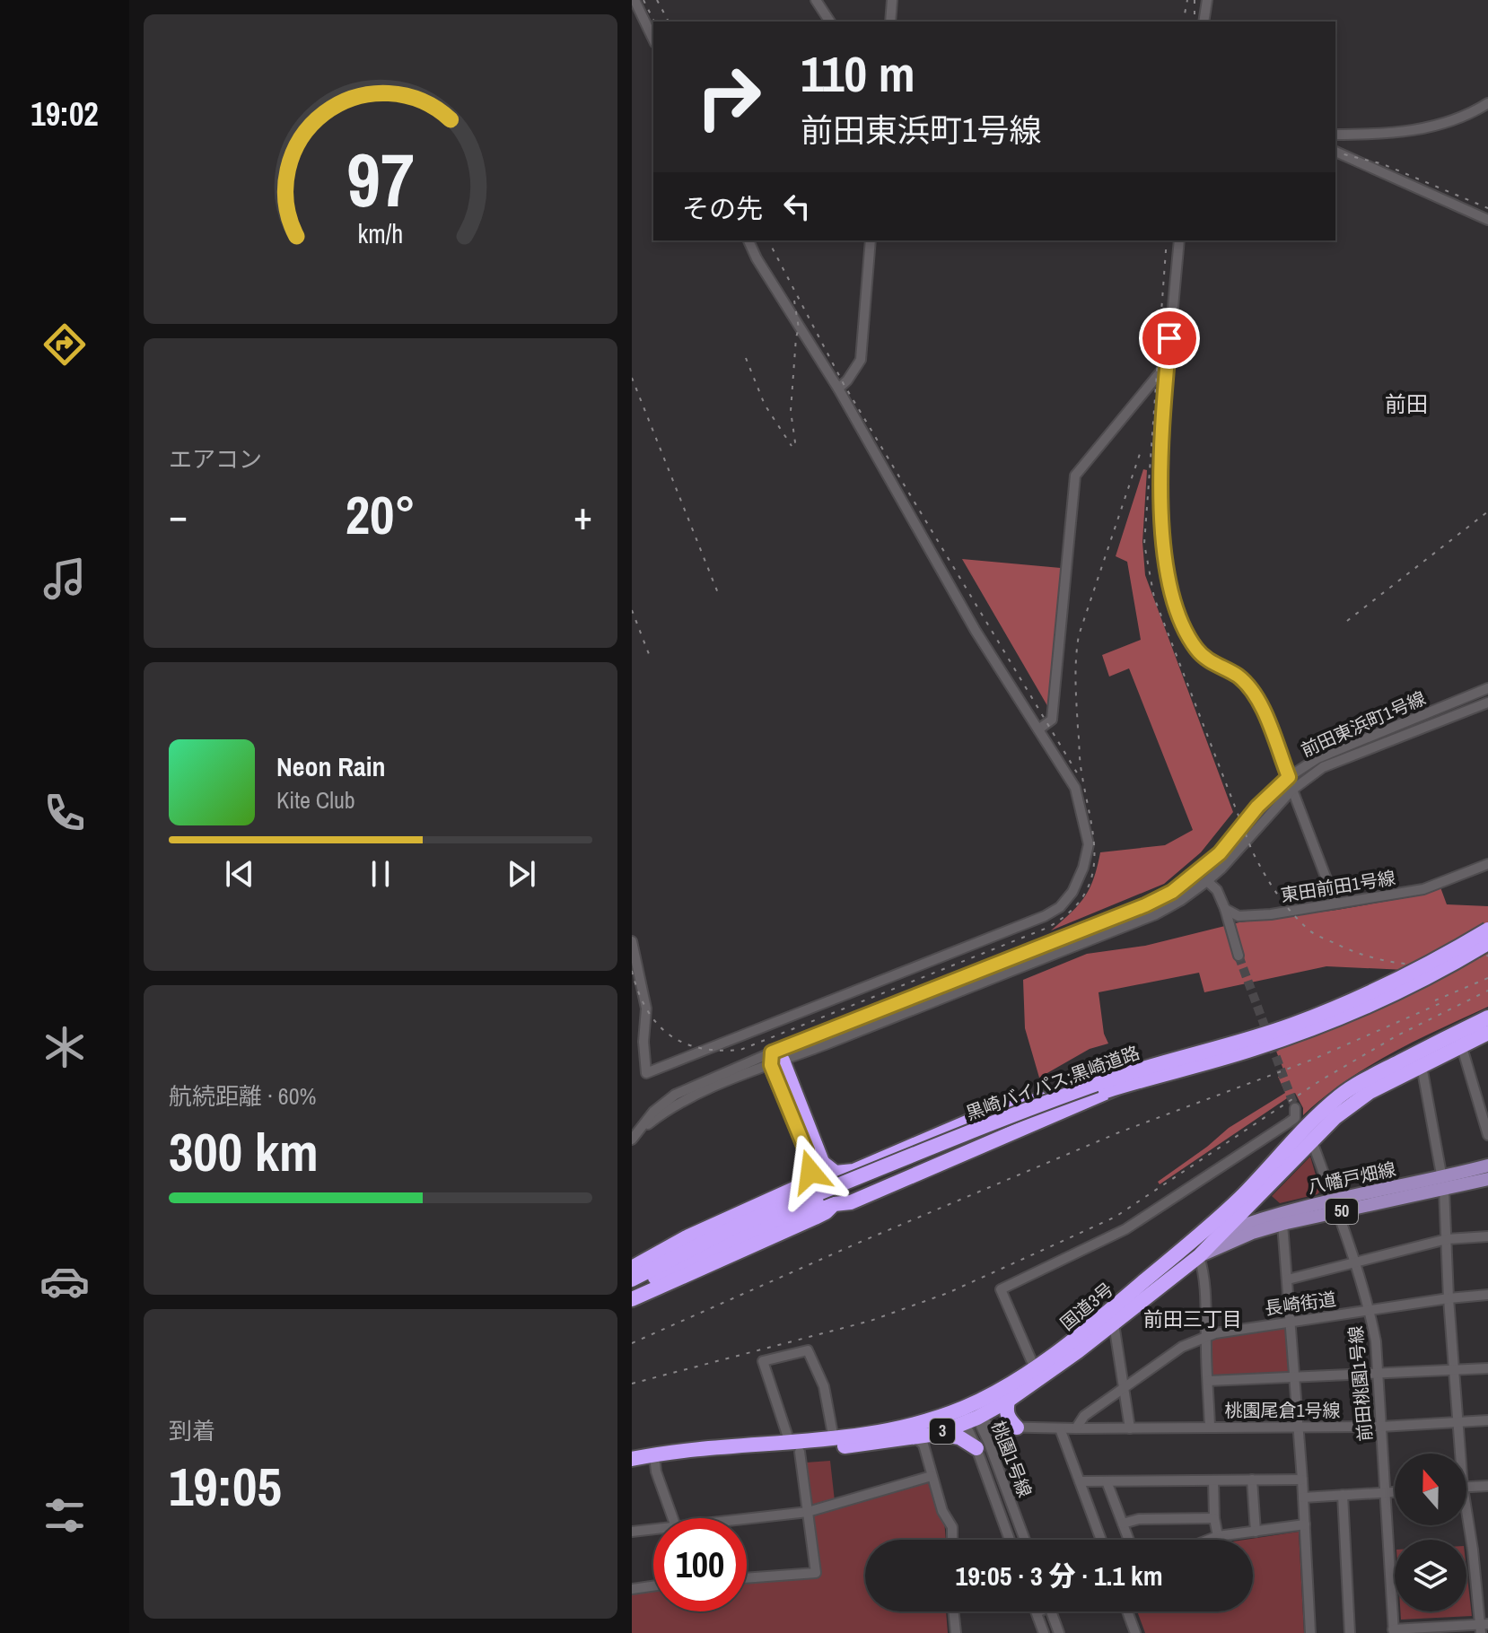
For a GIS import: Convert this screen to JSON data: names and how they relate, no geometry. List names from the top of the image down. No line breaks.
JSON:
{"streets":{"highway":["黒崎バイパス;黒崎道路","国道3号","3"],"main road":["八幡戸畑線","50"],"street":["前田東浜町1号線","東田前田1号線","長崎街道","前田桃園1号線","桃園尾倉1号線","桃園1号線"]},"crossings":[["八幡戸畑線","国道3号"],["八幡戸畑線","前田桃園1号線"],["長崎街道","前田桃園1号線"],["長崎街道","桃園尾倉1号線"],["国道3号","前田桃園1号線"],["国道3号","桃園1号線"],["前田桃園1号線","桃園尾倉1号線"]],"districts":["前田","前田三丁目"],"north":"top","page":{"tabs":"19:02","turn":["110 m","前田東浜町1号線"],"then":"その先","tile":["エアコン",["航続距離 · 60%","300 km"],["到着","19:05"]],"heat":["−","20°","+"],"song":["Neon Rain","Kite Club"],"limit":"100","trip":"19:05 · 3 分 · 1.1 km","gauge":["97","km/h"]}}
